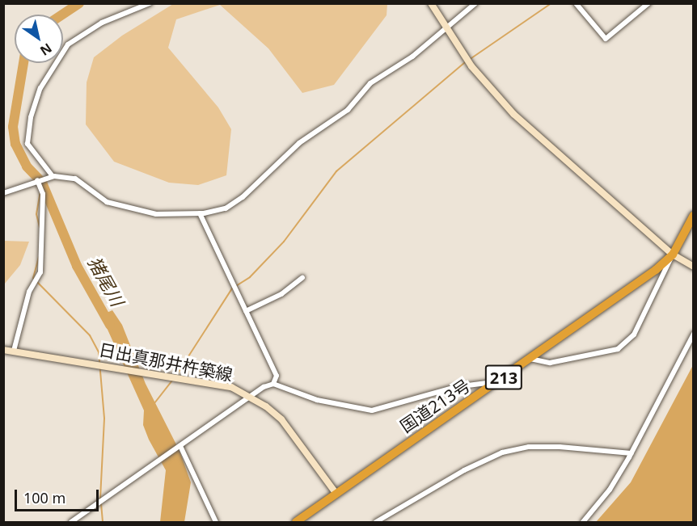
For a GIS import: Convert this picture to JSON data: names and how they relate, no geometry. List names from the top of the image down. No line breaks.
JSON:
{"streets":{"highway":["213","国道213号"],"main road":["日出真那井杵築線"]},"crossings":[["日出真那井杵築線","国道213号"]],"water":["猪尾川"],"scale_bar":"100 m","north":"bottom right"}
